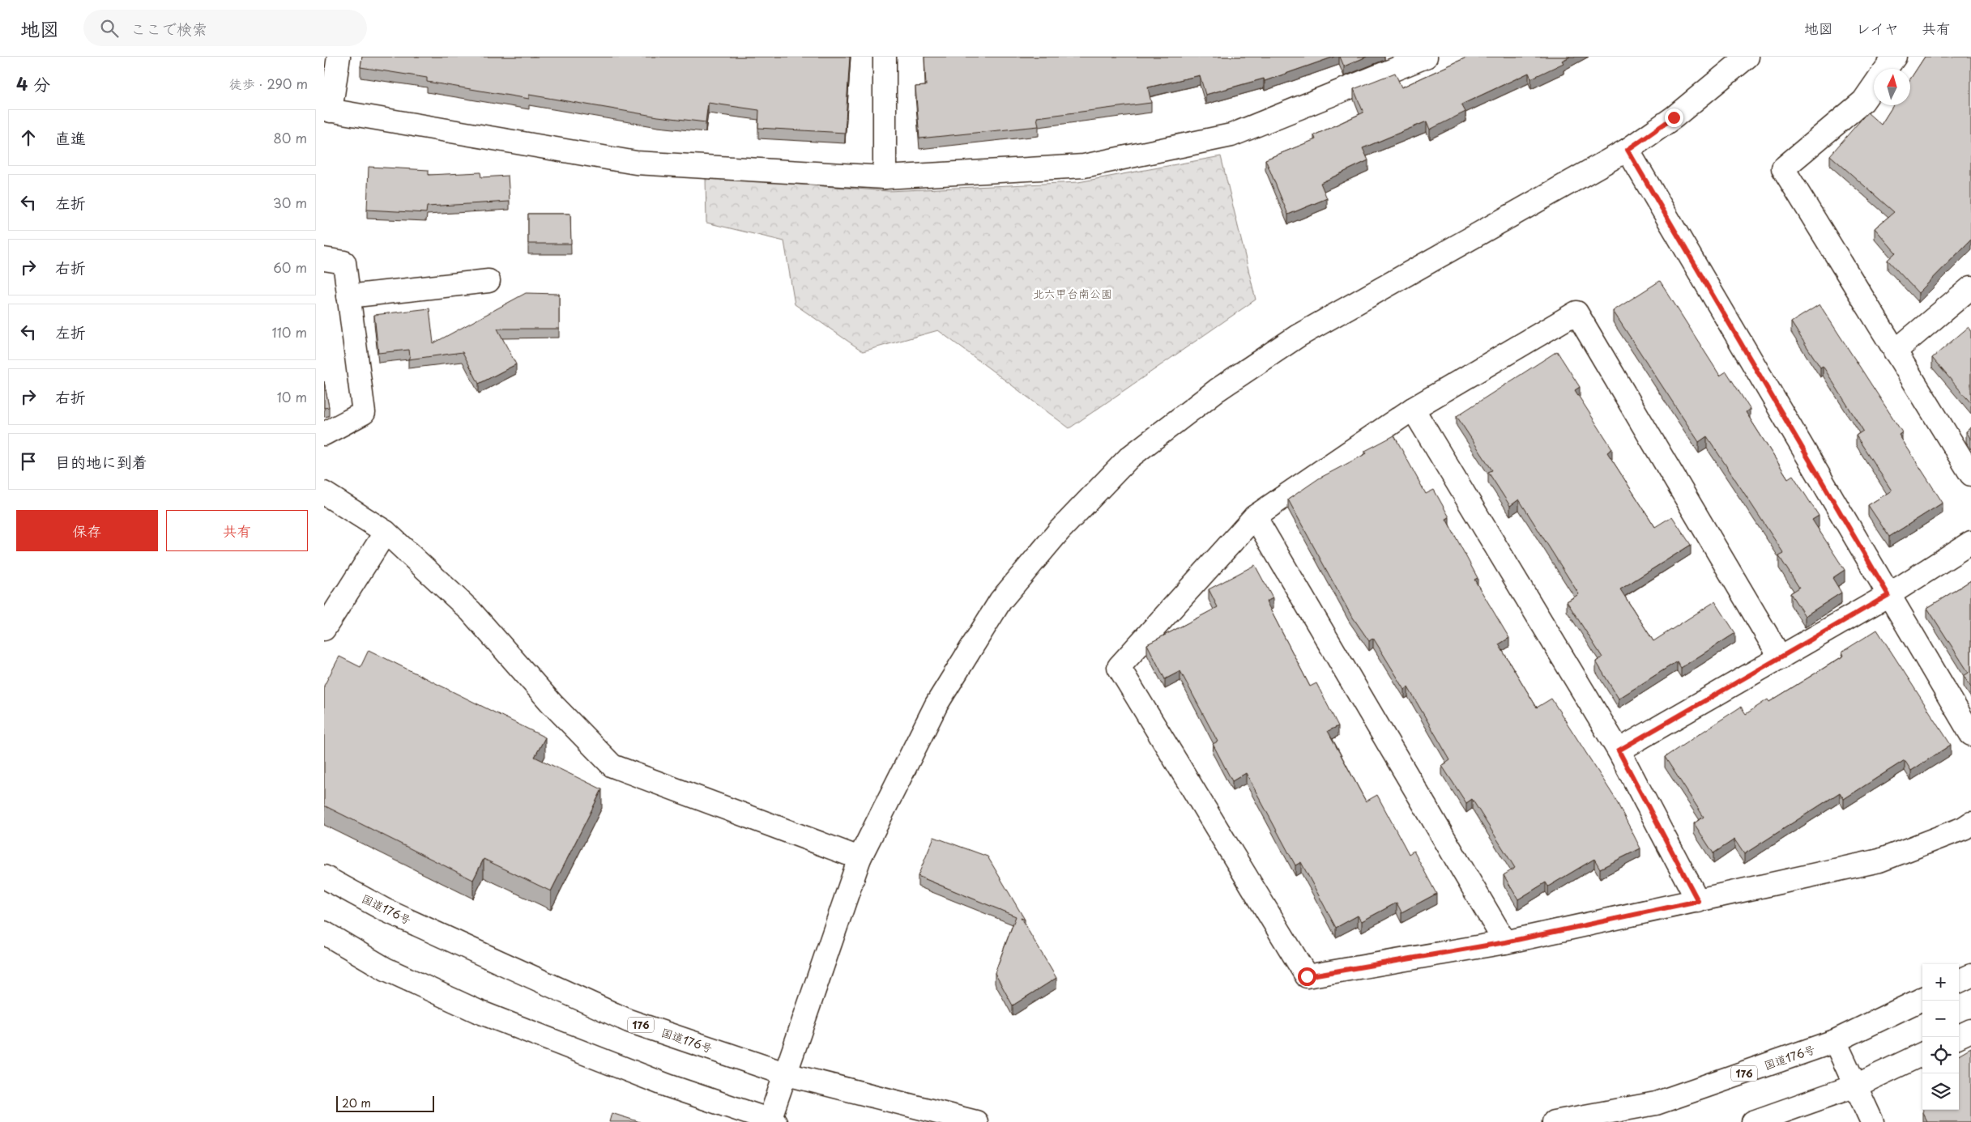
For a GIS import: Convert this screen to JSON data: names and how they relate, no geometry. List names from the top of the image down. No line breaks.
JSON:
{"streets":{"main road":["国道176号","176"]},"parks":["北六甲台南公園"],"scale_bar":"20 m","north":"top","page":{"header":"地図","search":"ここで検索","nav":["地図","レイヤ","共有"],"heading":["4 分","徒歩 · 290 m"],"list":[["直進","80 m"],["左折","30 m"],["右折","60 m"],["左折","110 m"],["右折","10 m"],"目的地に到着"],"buttons":["保存","共有"],"map_buttons":["+","−"],"scale":"20 m"}}
